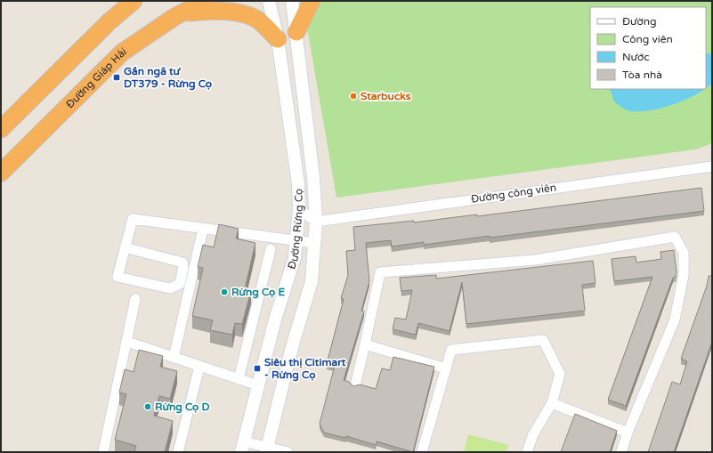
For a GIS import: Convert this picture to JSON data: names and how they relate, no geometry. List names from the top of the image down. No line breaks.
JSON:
{"streets":{"highway":["Đường Giáp Hải"],"street":["Đường công viên","Đường Rừng Cọ"]},"crossings":[["Đường công viên","Đường Rừng Cọ"]],"places":{"transit":["Gần ngã tư DT379 - Rừng Cọ","Siêu thị Citimart - Rừng Cọ"],"other":["Starbucks","Rừng Cọ E","Rừng Cọ D"]},"legend":["Đường","Công viên","Nước","Tòa nhà"]}
